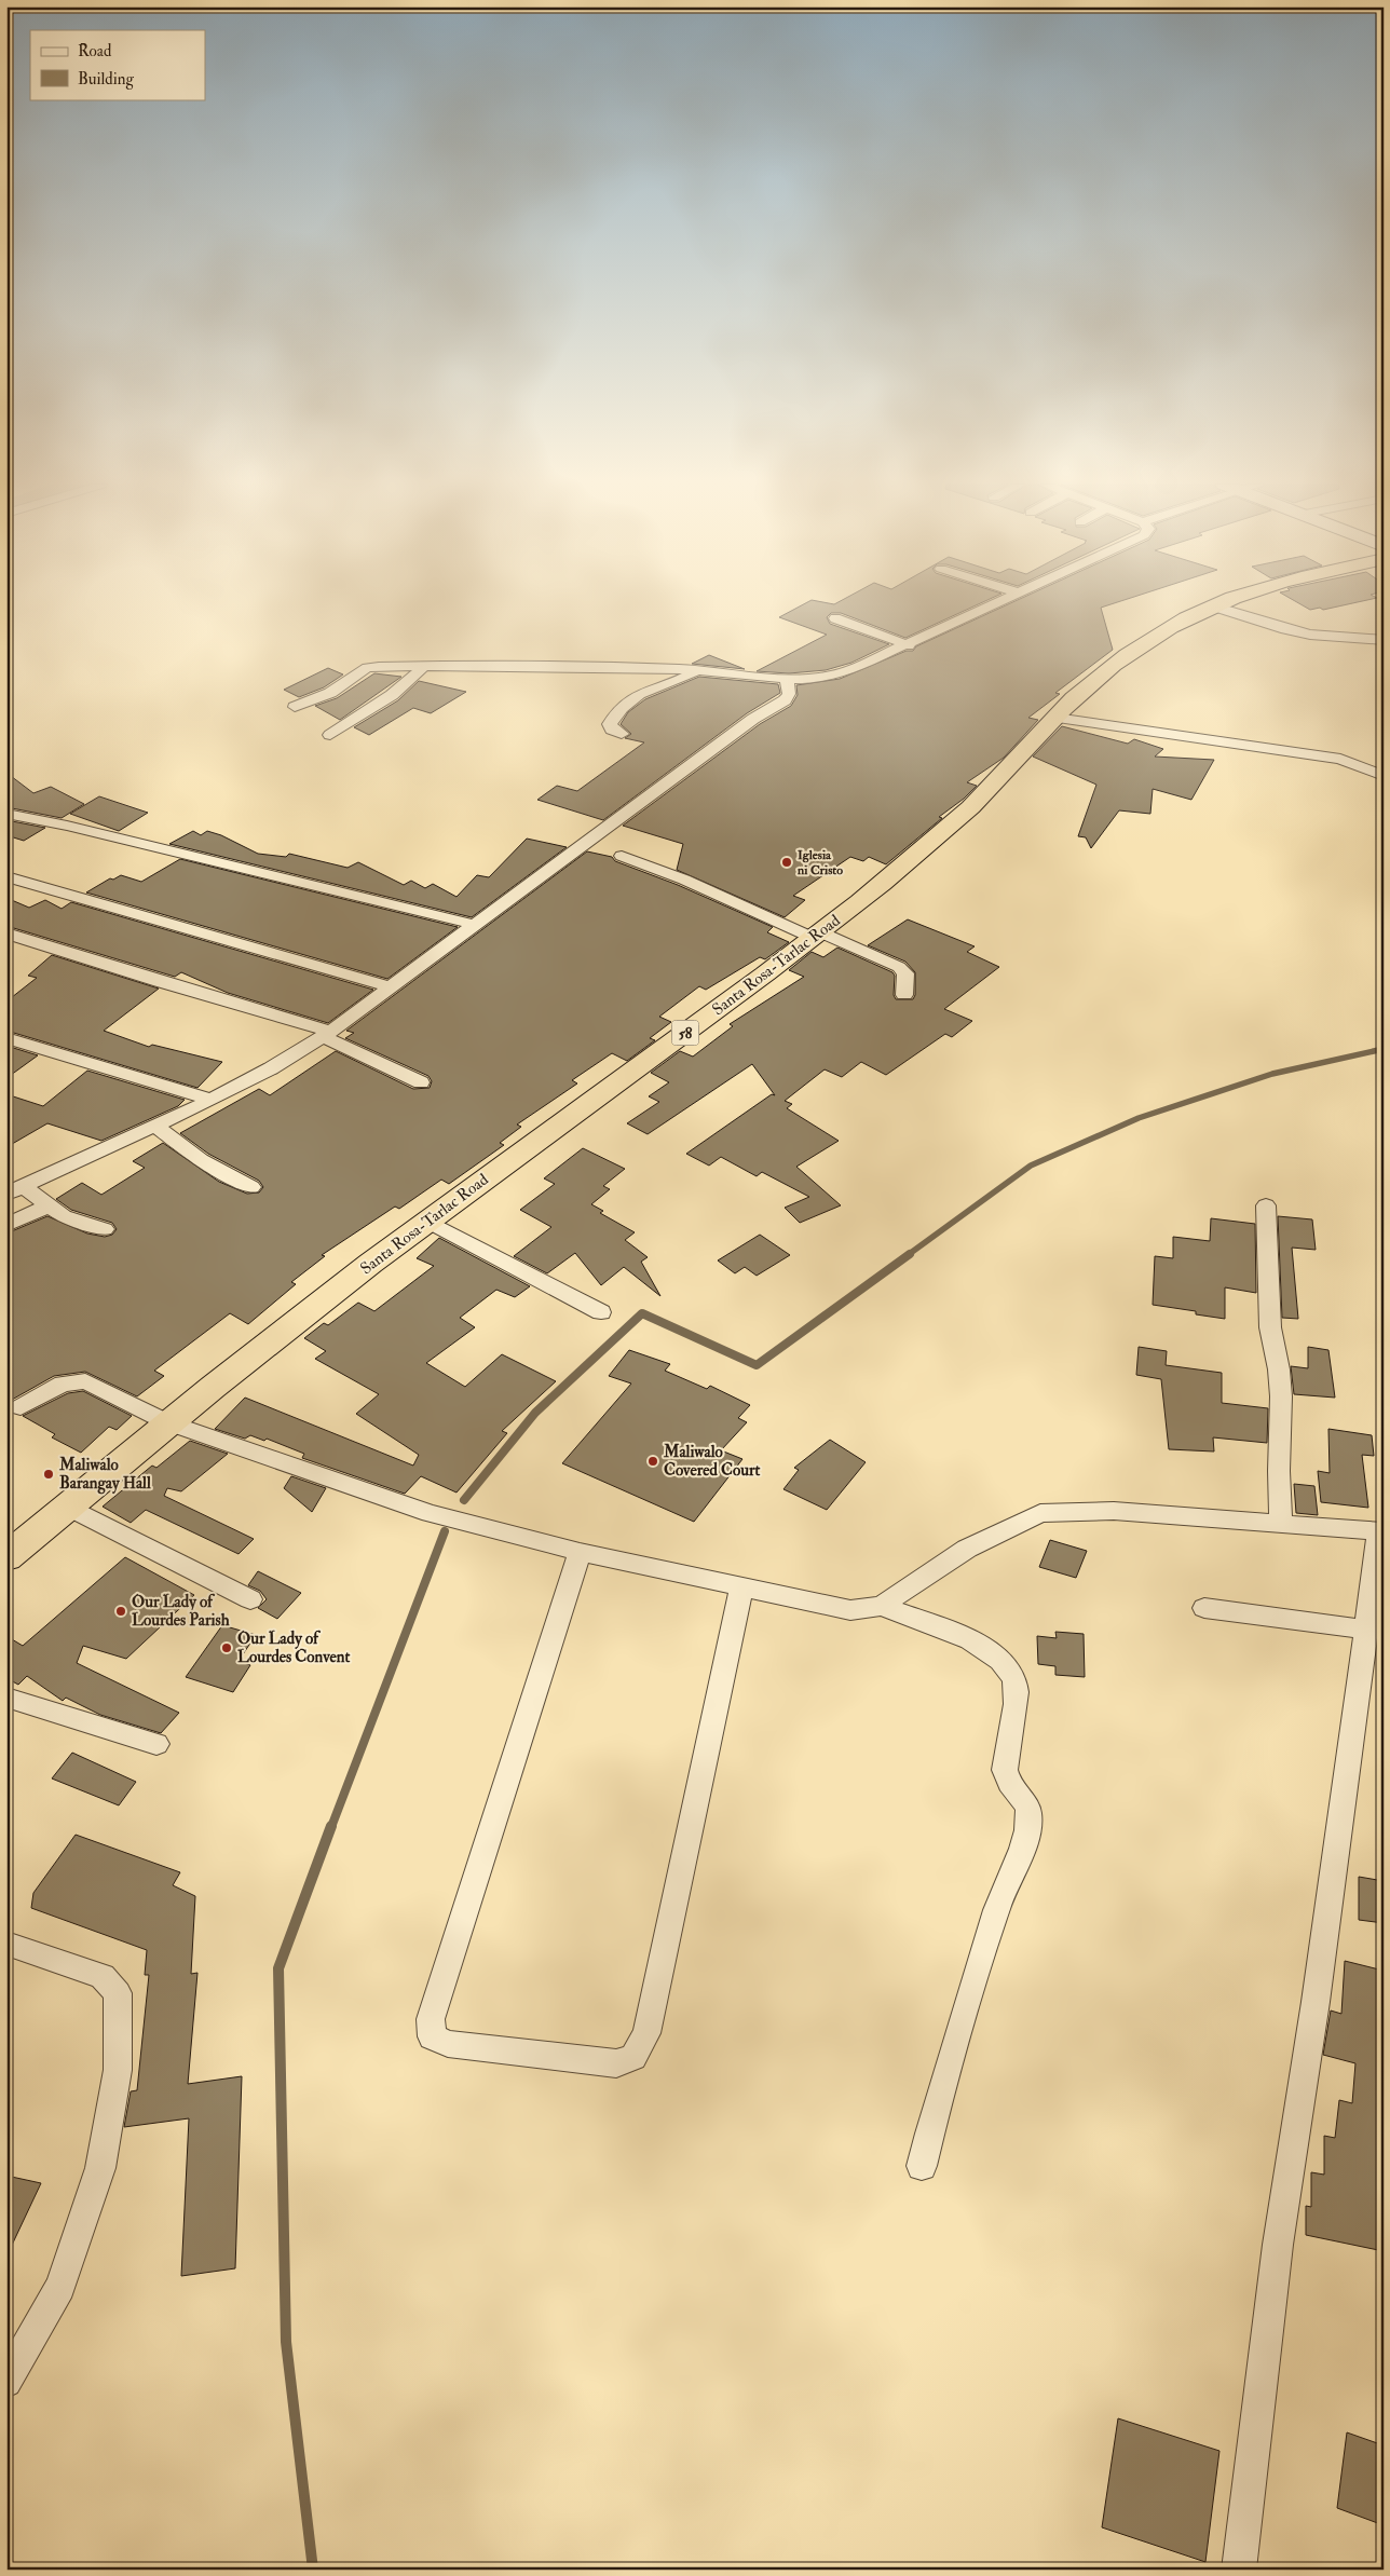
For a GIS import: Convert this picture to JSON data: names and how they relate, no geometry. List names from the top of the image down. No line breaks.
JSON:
{"streets":{"highway":["Santa Rosa-Tarlac Road","58"]},"places":["Iglesia ni Cristo","Maliwalo Covered Court","Maliwalo Barangay Hall","Our Lady of Lourdes Parish","Our Lady of Lourdes Convent"],"legend":["Road","Building"]}
